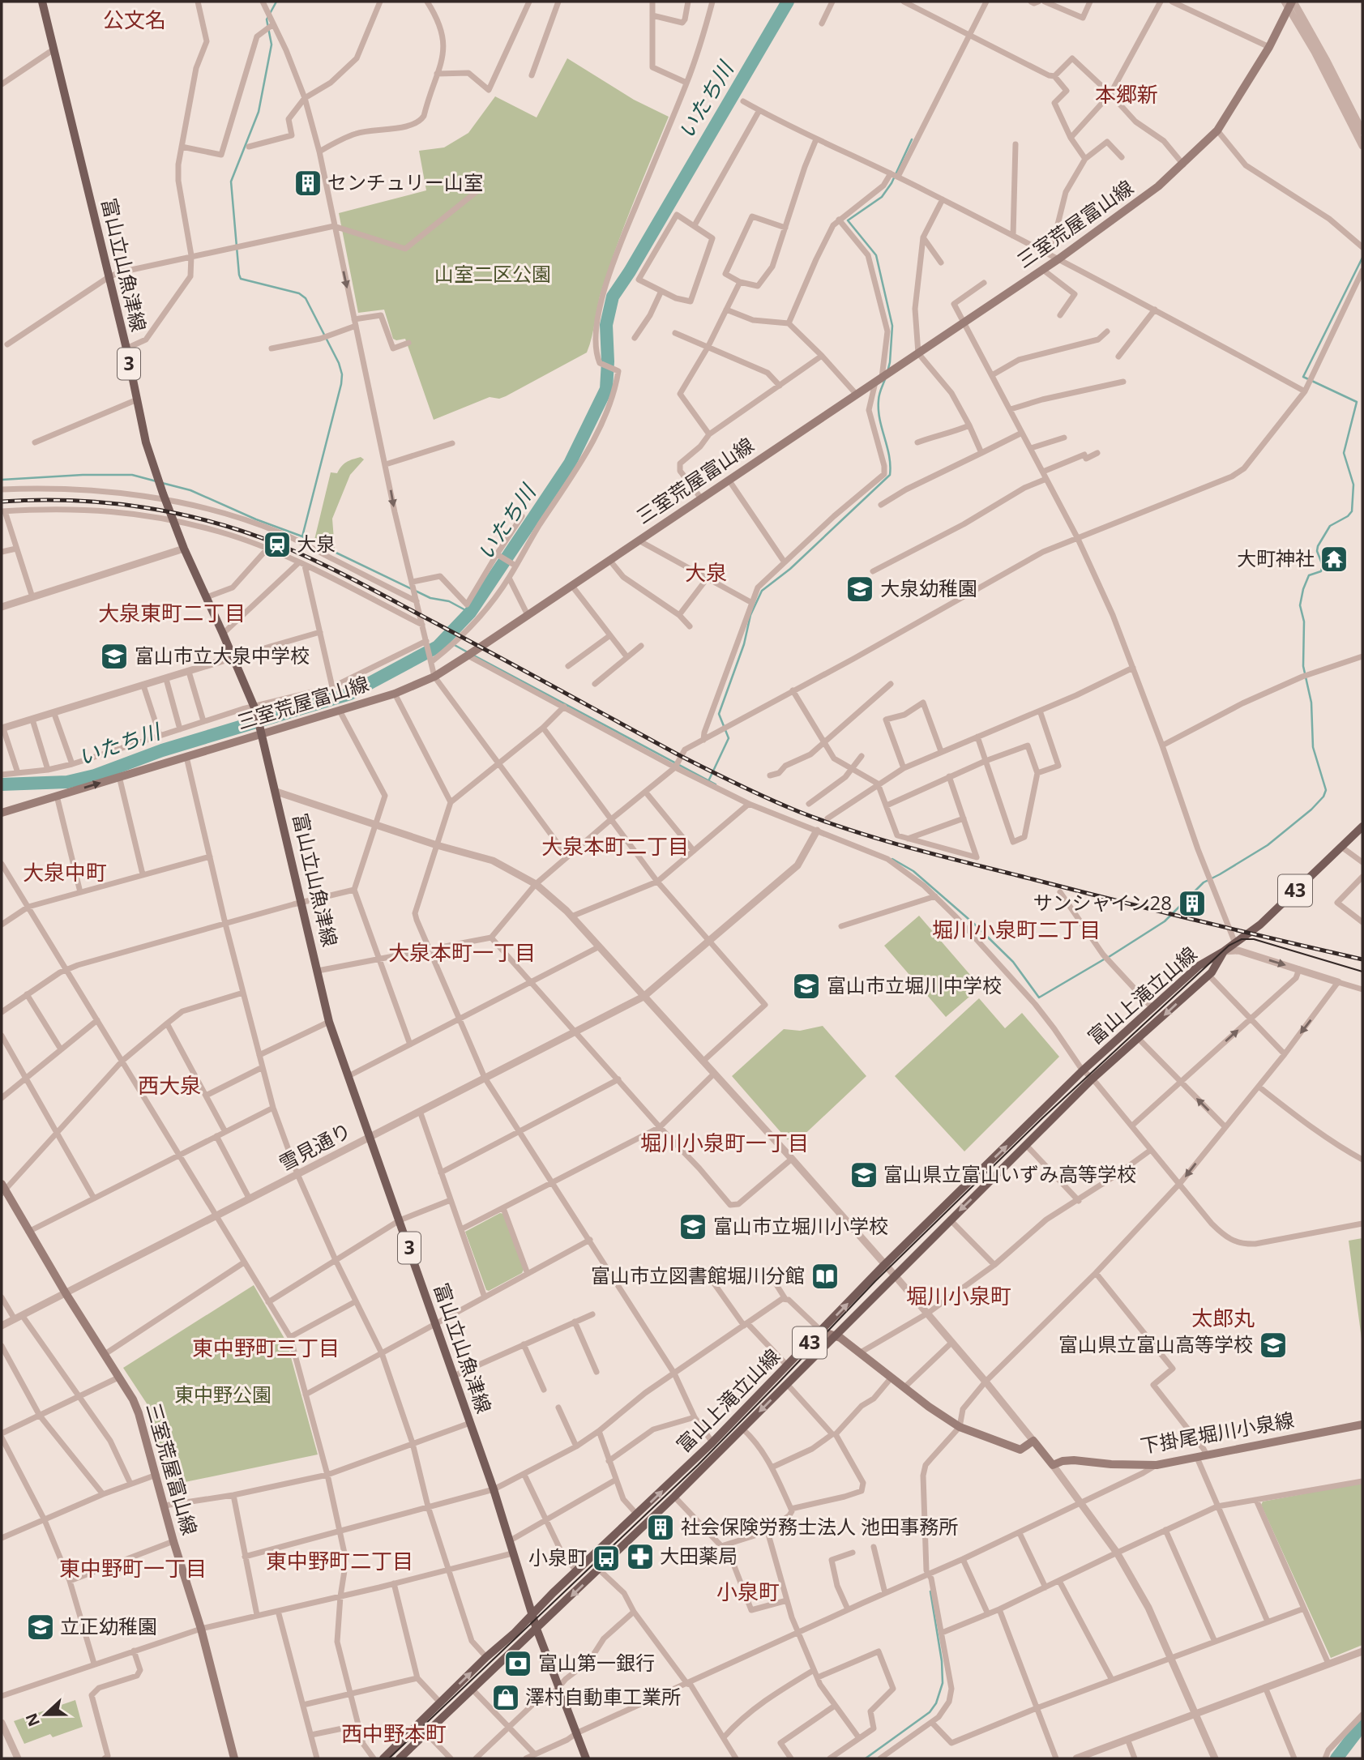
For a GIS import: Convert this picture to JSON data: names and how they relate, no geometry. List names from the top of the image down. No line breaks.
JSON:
{"streets":{"main road":["三室荒屋富山線","富山立山魚津線","3","43","富山上滝立山線","下掛尾堀川小泉線"],"street":["雪見通り"]},"crossings":[["三室荒屋富山線","富山立山魚津線"],["三室荒屋富山線","雪見通り"],["富山立山魚津線","富山上滝立山線"],["富山立山魚津線","雪見通り"],["43","富山上滝立山線"]],"districts":["公文名","本郷新","大泉","大泉東町二丁目","大泉本町二丁目","大泉中町","堀川小泉町二丁目","大泉本町一丁目","西大泉","堀川小泉町一丁目","堀川小泉町","太郎丸","東中野町三丁目","東中野町二丁目","東中野町一丁目","小泉町","西中野本町"],"water":["いたち川"],"parks":["山室二区公園","東中野公園"],"places":{"building":["センチュリー山室","サンシャイン28","社会保険労務士法人 池田事務所"],"station":["大泉"],"temple":["大町神社"],"school or university":["大泉幼稚園","富山市立大泉中学校","富山市立堀川中学校","富山県立富山いずみ高等学校","富山市立堀川小学校","富山県立富山高等学校","立正幼稚園"],"library":["富山市立図書館堀川分館"],"pharmacy":["大田薬局"],"bus stop":["小泉町"],"bank":["富山第一銀行"],"shop":["澤村自動車工業所"]},"north":"left"}
